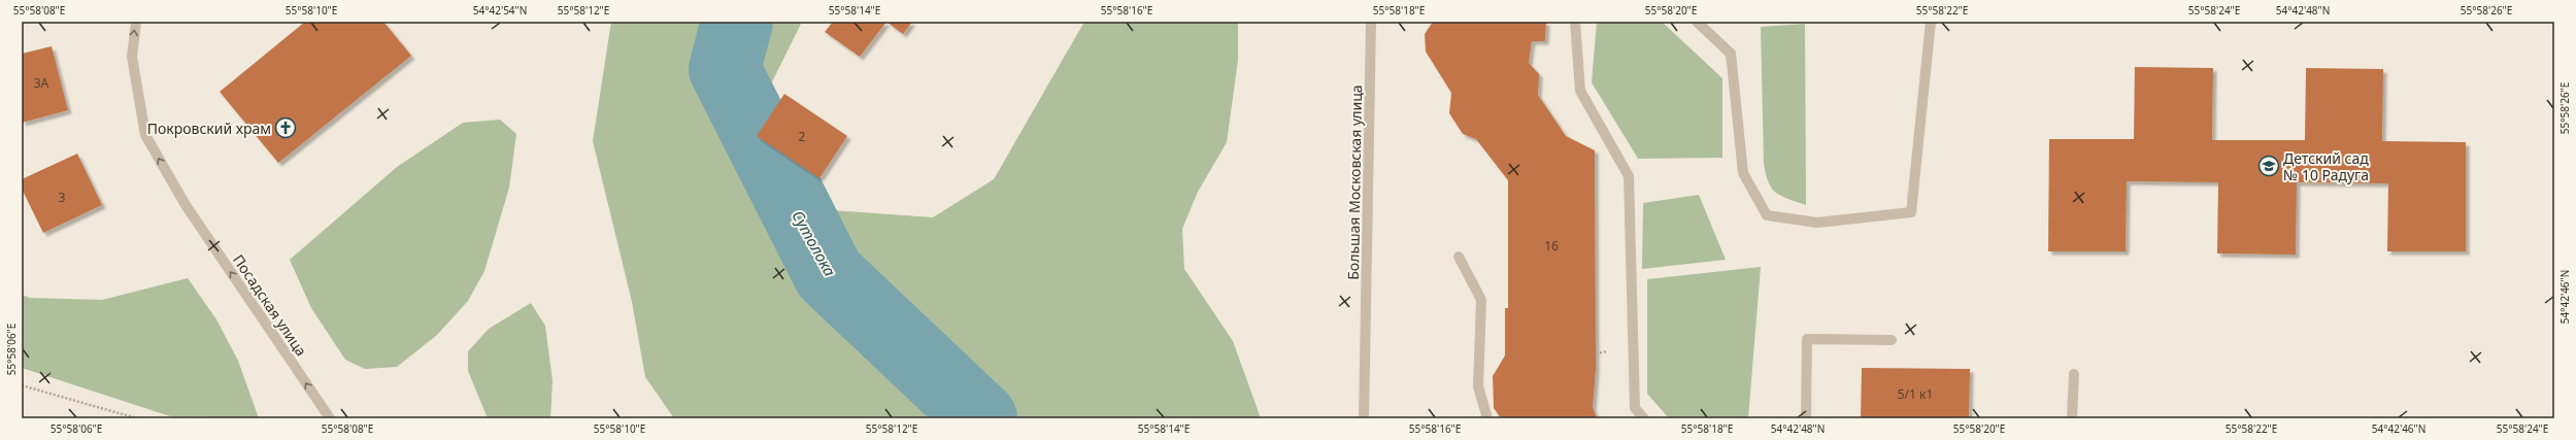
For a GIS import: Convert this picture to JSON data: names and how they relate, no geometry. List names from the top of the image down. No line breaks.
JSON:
{"streets":{"street":["Большая Московская улица","Посадская улица"]},"one_way":["Посадская улица"],"water":["Сутолока"],"places":{"church":["Покровский храм"],"school or university":["Детский сад № 10 Радуга"]},"house_numbers":["3А","2","3","16","5/1 к1"],"coordinates":["55°58'08\"E","55°58'10\"E","54°42'54\"N","55°58'12\"E","55°58'14\"E","55°58'16\"E","55°58'18\"E","55°58'20\"E","55°58'22\"E","55°58'24\"E","54°42'48\"N","55°58'26\"E","54°42'46\"N","55°58'06\"E"]}
